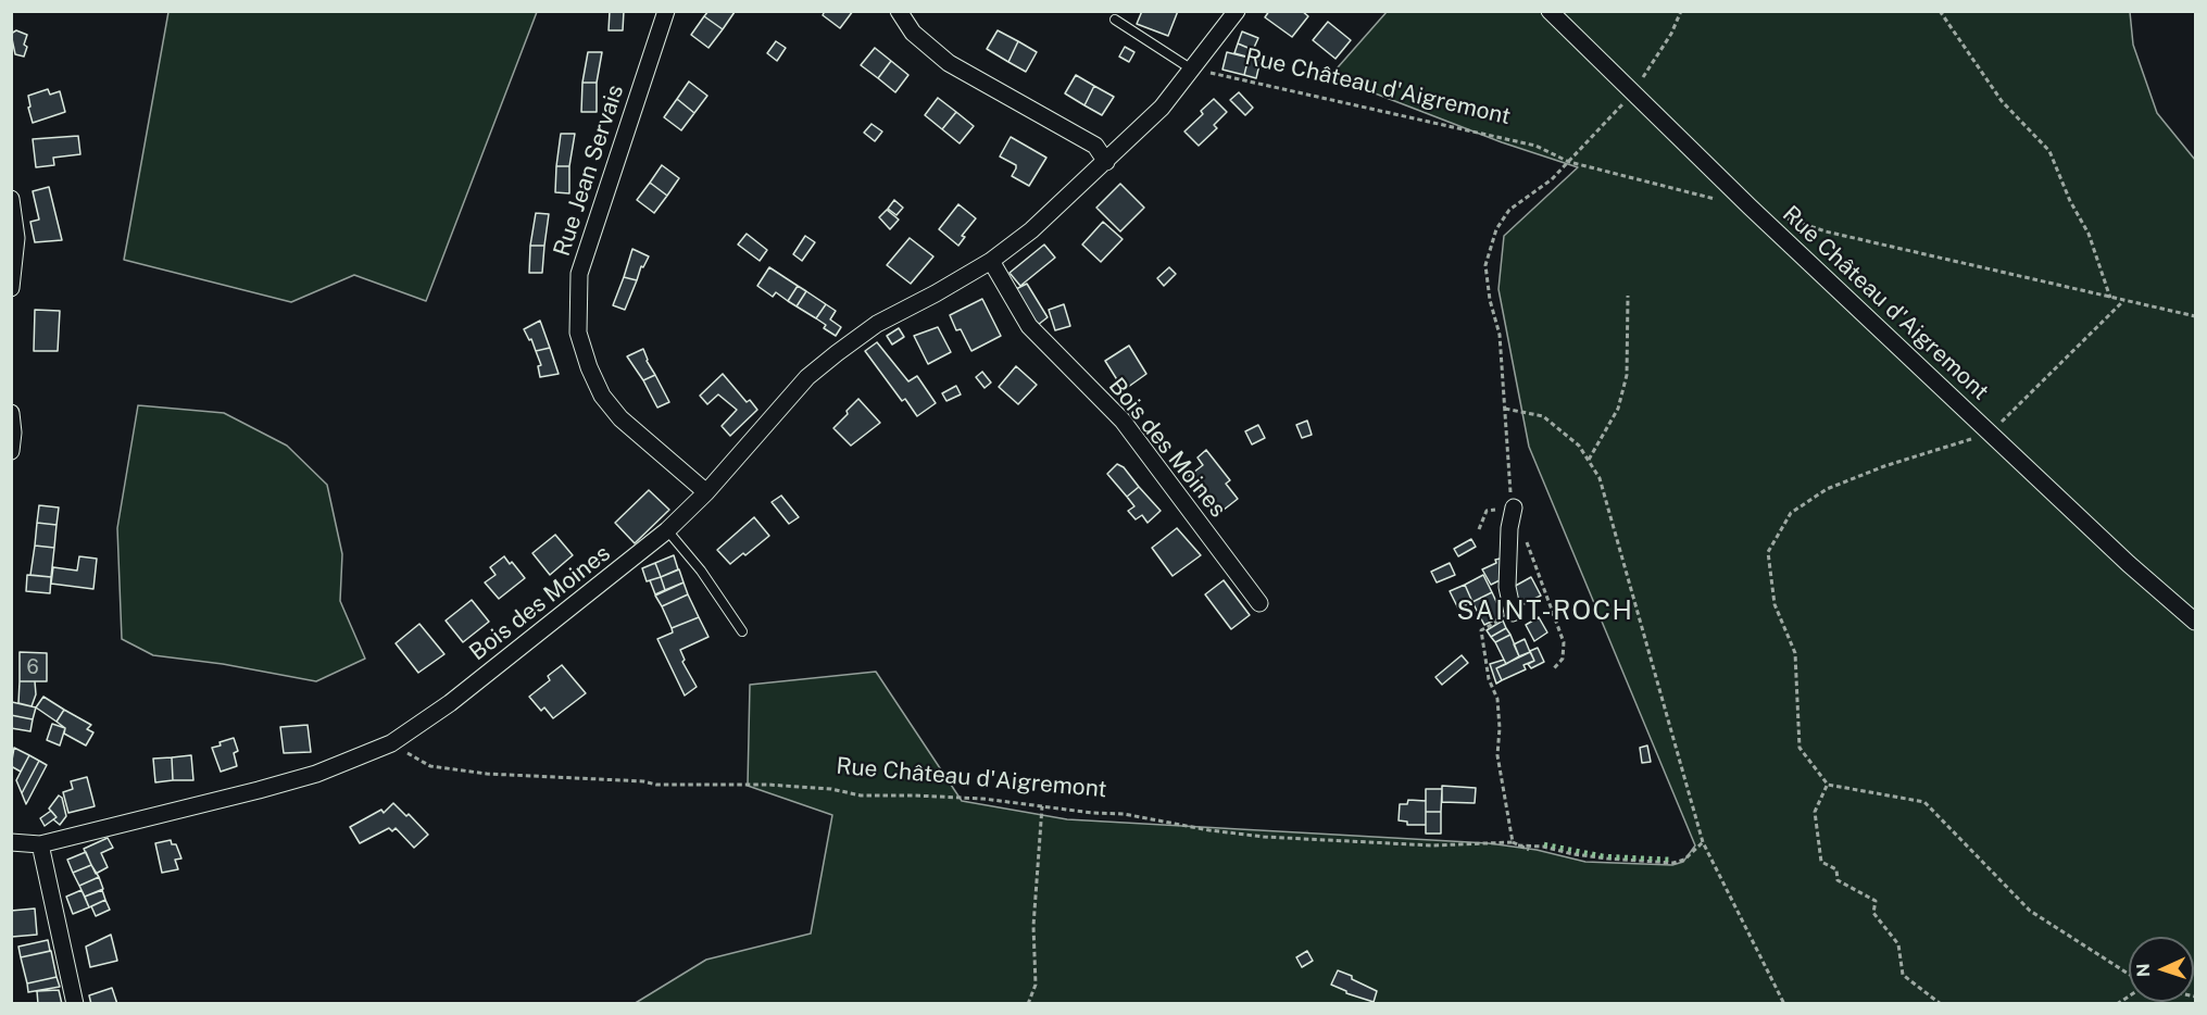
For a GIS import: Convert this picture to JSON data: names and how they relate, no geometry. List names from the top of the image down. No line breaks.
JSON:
{"streets":{"street":["Rue Château d'Aigremont","Rue Jean Servais","Bois des Moines"]},"crossings":[["Rue Château d'Aigremont","Bois des Moines"],["Rue Jean Servais","Bois des Moines"]],"districts":["SAINT-ROCH"],"house_numbers":["6"],"north":"left"}
